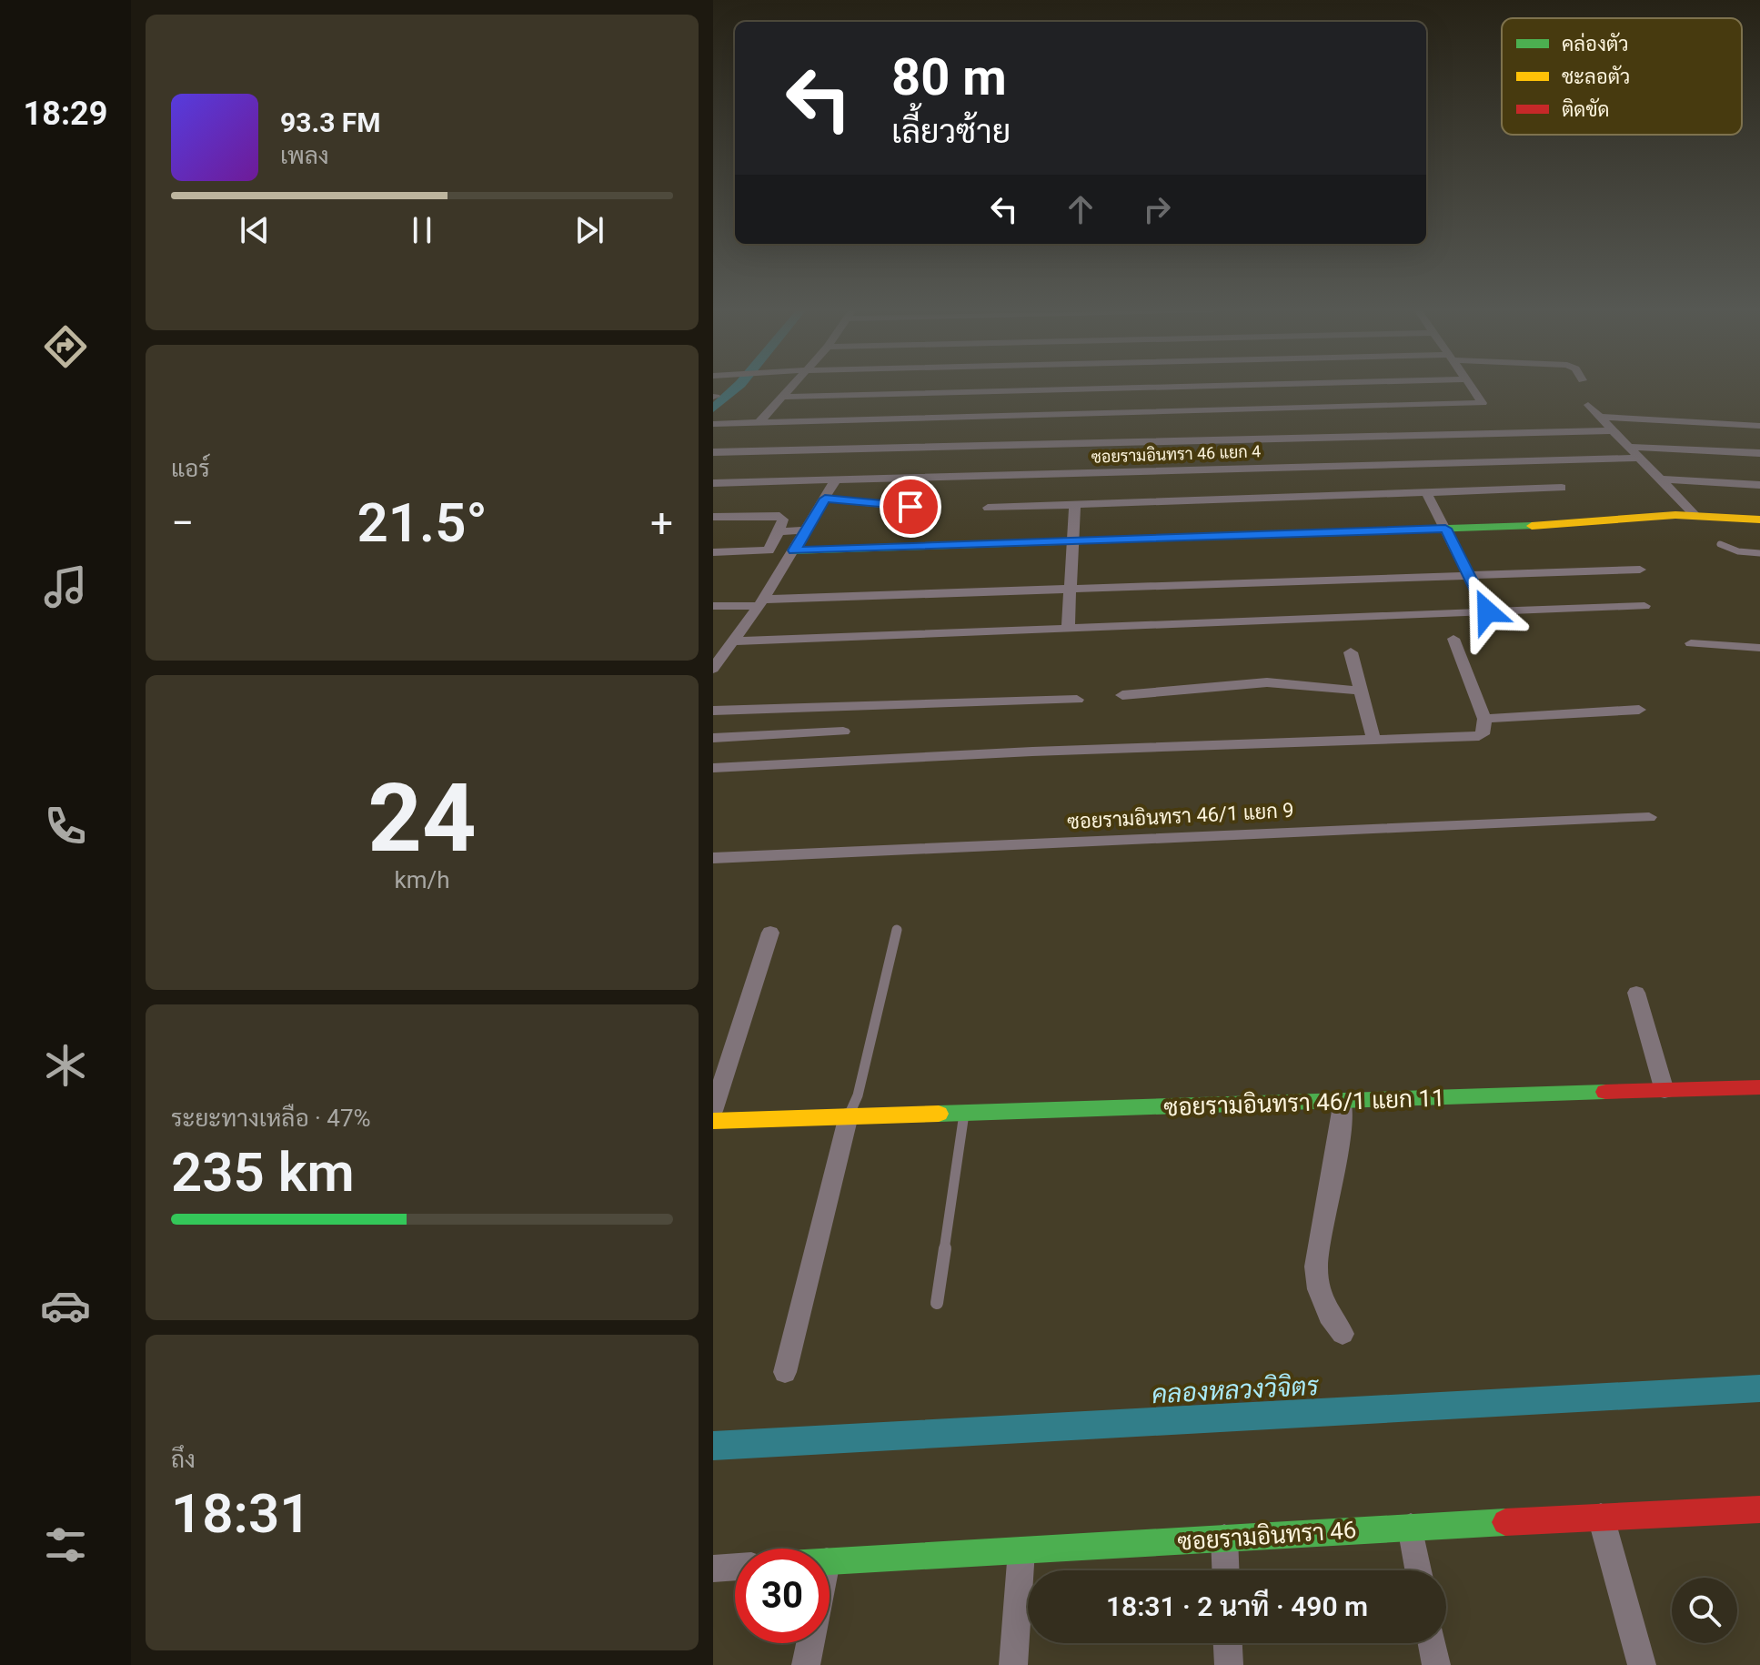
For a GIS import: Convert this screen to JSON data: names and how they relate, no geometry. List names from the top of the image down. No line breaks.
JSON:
{"streets":{"street":["ซอยรามอินทรา 46 แยก 4","ซอยรามอินทรา 46/1 แยก 9","ซอยรามอินทรา 46/1 แยก 11","ซอยรามอินทรา 46"]},"water":["คลองหลวงวิจิตร"],"legend":["คล่องตัว","ชะลอตัว","ติดขัด"],"page":{"tabs":"18:29","turn":["80 m","เลี้ยวซ้าย"],"song":["93.3 FM","เพลง"],"tile":["แอร์",["24","km/h"],["ระยะทางเหลือ · 47%","235 km"],["ถึง","18:31"]],"heat":["−","21.5°","+"],"limit":"30","trip":"18:31 · 2 นาที · 490 m"}}
